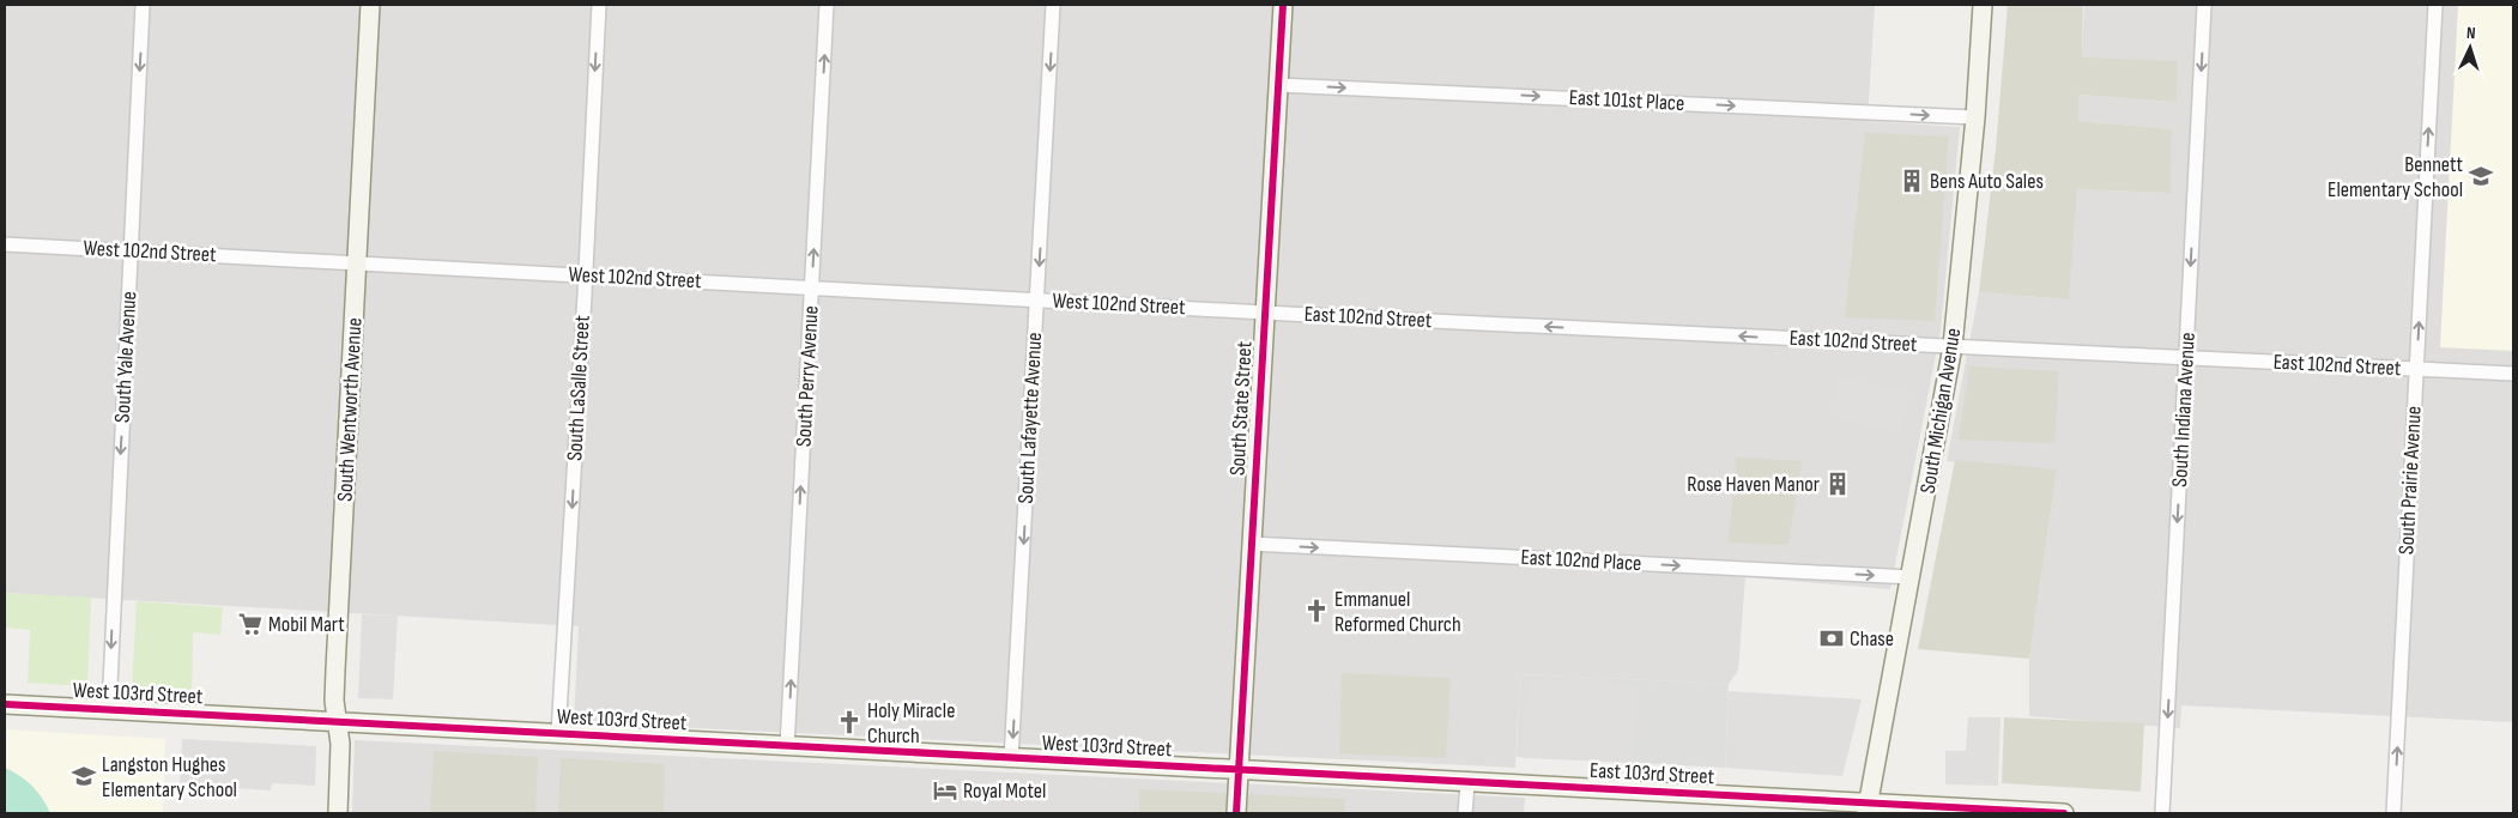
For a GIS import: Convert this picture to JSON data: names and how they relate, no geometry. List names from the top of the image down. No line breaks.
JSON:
{"streets":{"main road":["South State Street","South Wentworth Avenue","South Michigan Avenue","West 103rd Street","East 103rd Street"],"street":["East 101st Place","West 102nd Street","East 102nd Street","South Yale Avenue","South Perry Avenue","South LaSalle Street","South Indiana Avenue","South Lafayette Avenue","South Prairie Avenue","East 102nd Place"]},"crossings":[["East 101st Place","South State Street"],["East 101st Place","South Michigan Avenue"],["West 102nd Street","East 102nd Street"],["West 102nd Street","South Yale Avenue"],["West 102nd Street","South Perry Avenue"],["West 102nd Street","South LaSalle Street"],["West 102nd Street","South State Street"],["West 102nd Street","South Wentworth Avenue"],["West 102nd Street","South Lafayette Avenue"],["East 102nd Street","South State Street"],["East 102nd Street","South Indiana Avenue"],["East 102nd Street","South Michigan Avenue"],["East 102nd Street","South Prairie Avenue"],["South Yale Avenue","West 103rd Street"],["South Perry Avenue","West 103rd Street"],["South LaSalle Street","West 103rd Street"],["South State Street","East 102nd Place"],["South State Street","West 103rd Street"],["South State Street","East 103rd Street"],["South Wentworth Avenue","West 103rd Street"],["South Michigan Avenue","East 102nd Place"],["South Michigan Avenue","East 103rd Street"],["South Lafayette Avenue","West 103rd Street"],["West 103rd Street","East 103rd Street"]],"one_way":["East 101st Place","East 102nd Street","South Yale Avenue","South Perry Avenue","South LaSalle Street","South Indiana Avenue","South Lafayette Avenue","South Prairie Avenue","East 102nd Place"],"places":{"school or university":["Bennett Elementary School","Langston Hughes Elementary School"],"building":["Bens Auto Sales","Rose Haven Manor"],"church":["Emmanuel Reformed Church","Holy Miracle Church"],"supermarket":["Mobil Mart"],"bank":["Chase"],"hotel":["Royal Motel"]},"north":"top"}
